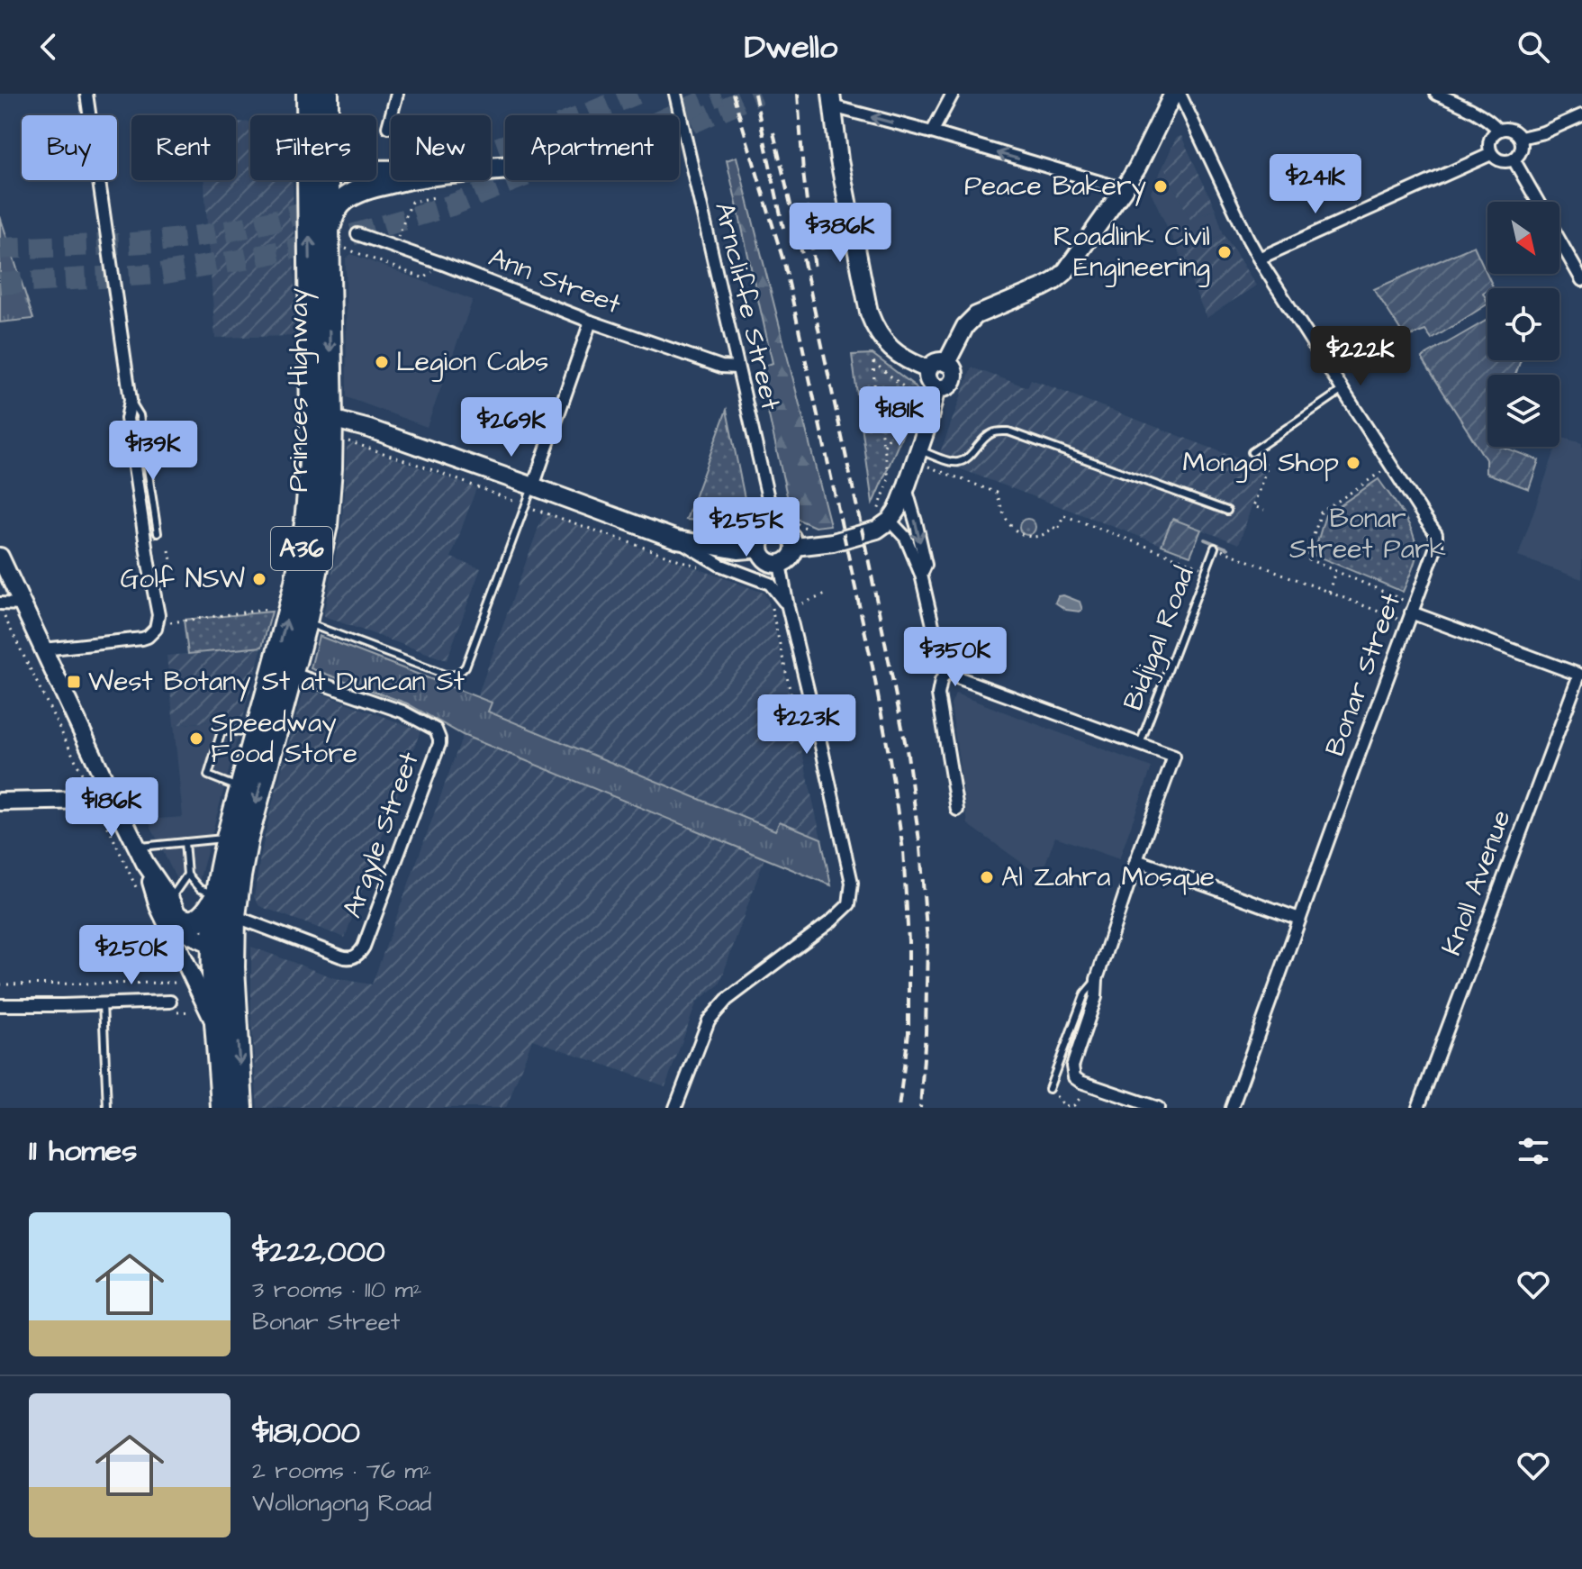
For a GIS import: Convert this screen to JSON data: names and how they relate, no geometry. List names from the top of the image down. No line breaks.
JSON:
{"streets":{"highway":["Princes Highway","A36"],"street":["Ann Street","Arncliffe Street","Bonar Street","Argyle Street","Knoll Avenue"],"lane":["Bidjigal Road"]},"crossings":[["Ann Street","Arncliffe Street"],["Princes Highway","Argyle Street"],["Bonar Street","Knoll Avenue"]],"parks":["Bonar Street Park"],"places":{"other":["Peace Bakery","Roadlink Civil Engineering","Legion Cabs","Mongol Shop","Golf NSW","Speedway Food Store","Al Zahra Mosque"],"transit":["West Botany St at Duncan St"]},"north":"bottom right","page":{"header":"Dwello","chip":["Buy","Rent","Filters","New","Apartment"],"price":["$241K","$386K","$222K","$181K","$269K","$139K","$255K","$350K","$223K","$186K","$250K"],"heading":"11 homes","list":[{"name":"$222,000","note":"3 rooms · 110 m² · Bonar Street"},{"name":"$181,000","note":"2 rooms · 76 m² · Wollongong Road"}]}}
